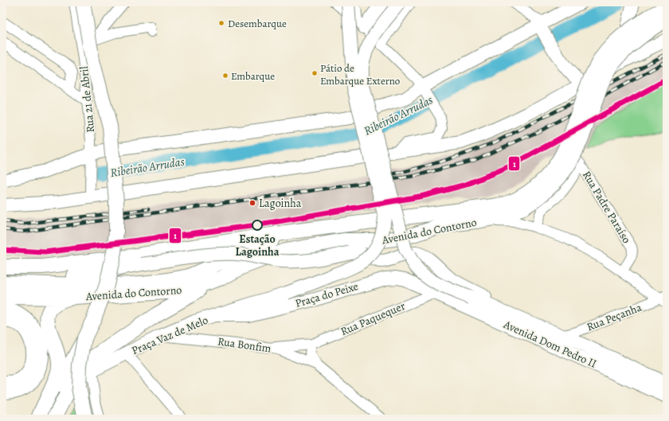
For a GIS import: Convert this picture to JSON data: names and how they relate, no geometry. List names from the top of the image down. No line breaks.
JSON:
{"streets":{"highway":["Avenida do Contorno"],"main road":["Praça do Peixe","Praça Vaz de Melo","Avenida Dom Pedro II"],"street":["Rua 21 de Abril","Rua Padre Paraíso","Rua Peçanha","Rua Paquequer","Rua Bonfim"]},"crossings":[["Praça do Peixe","Rua Paquequer"],["Praça do Peixe","Praça Vaz de Melo"],["Praça do Peixe","Avenida Dom Pedro II"],["Rua Peçanha","Avenida Dom Pedro II"],["Rua Paquequer","Avenida Dom Pedro II"],["Rua Paquequer","Rua Bonfim"],["Praça Vaz de Melo","Rua Bonfim"]],"water":["Ribeirão Arrudas"],"places":["Desembarque","Pátio de Embarque Externo","Embarque","Lagoinha","Estação Lagoinha"],"lines":["transit line 1"]}
